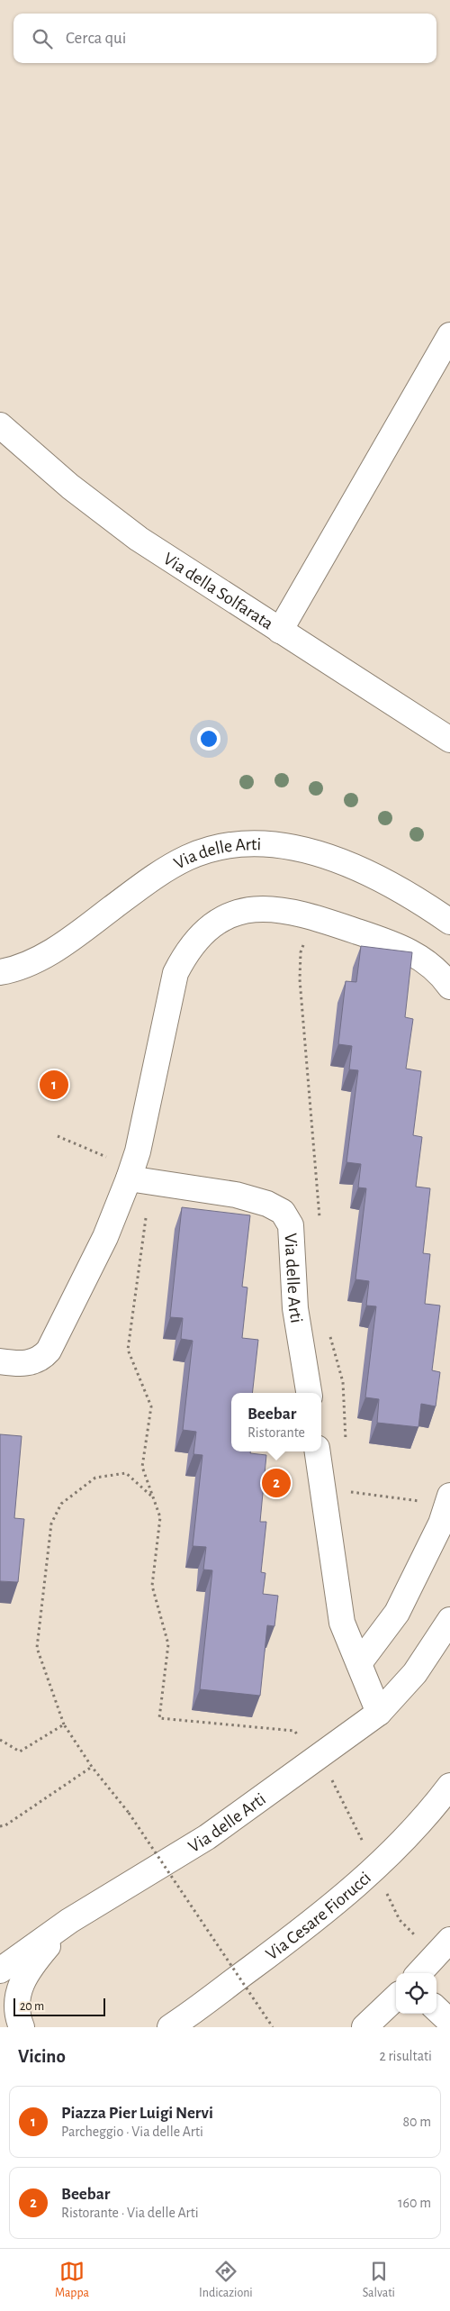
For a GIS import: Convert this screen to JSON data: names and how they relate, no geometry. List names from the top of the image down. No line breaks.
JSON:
{"streets":{"street":["Via della Solfarata","Via delle Arti","Via Cesare Fiorucci"]},"scale_bar":"20 m","page":{"search":"Cerca qui","pins":["1","2"],"popup":["Beebar","Ristorante"],"scale":"20 m","heading":["Vicino","2 risultati"],"list":[{"mark":"1","name":"Piazza Pier Luigi Nervi","note":"Parcheggio · Via delle Arti","value":"80 m"},{"mark":"2","name":"Beebar","note":"Ristorante · Via delle Arti","value":"160 m"}],"nav":["Mappa","Indicazioni","Salvati"]}}
